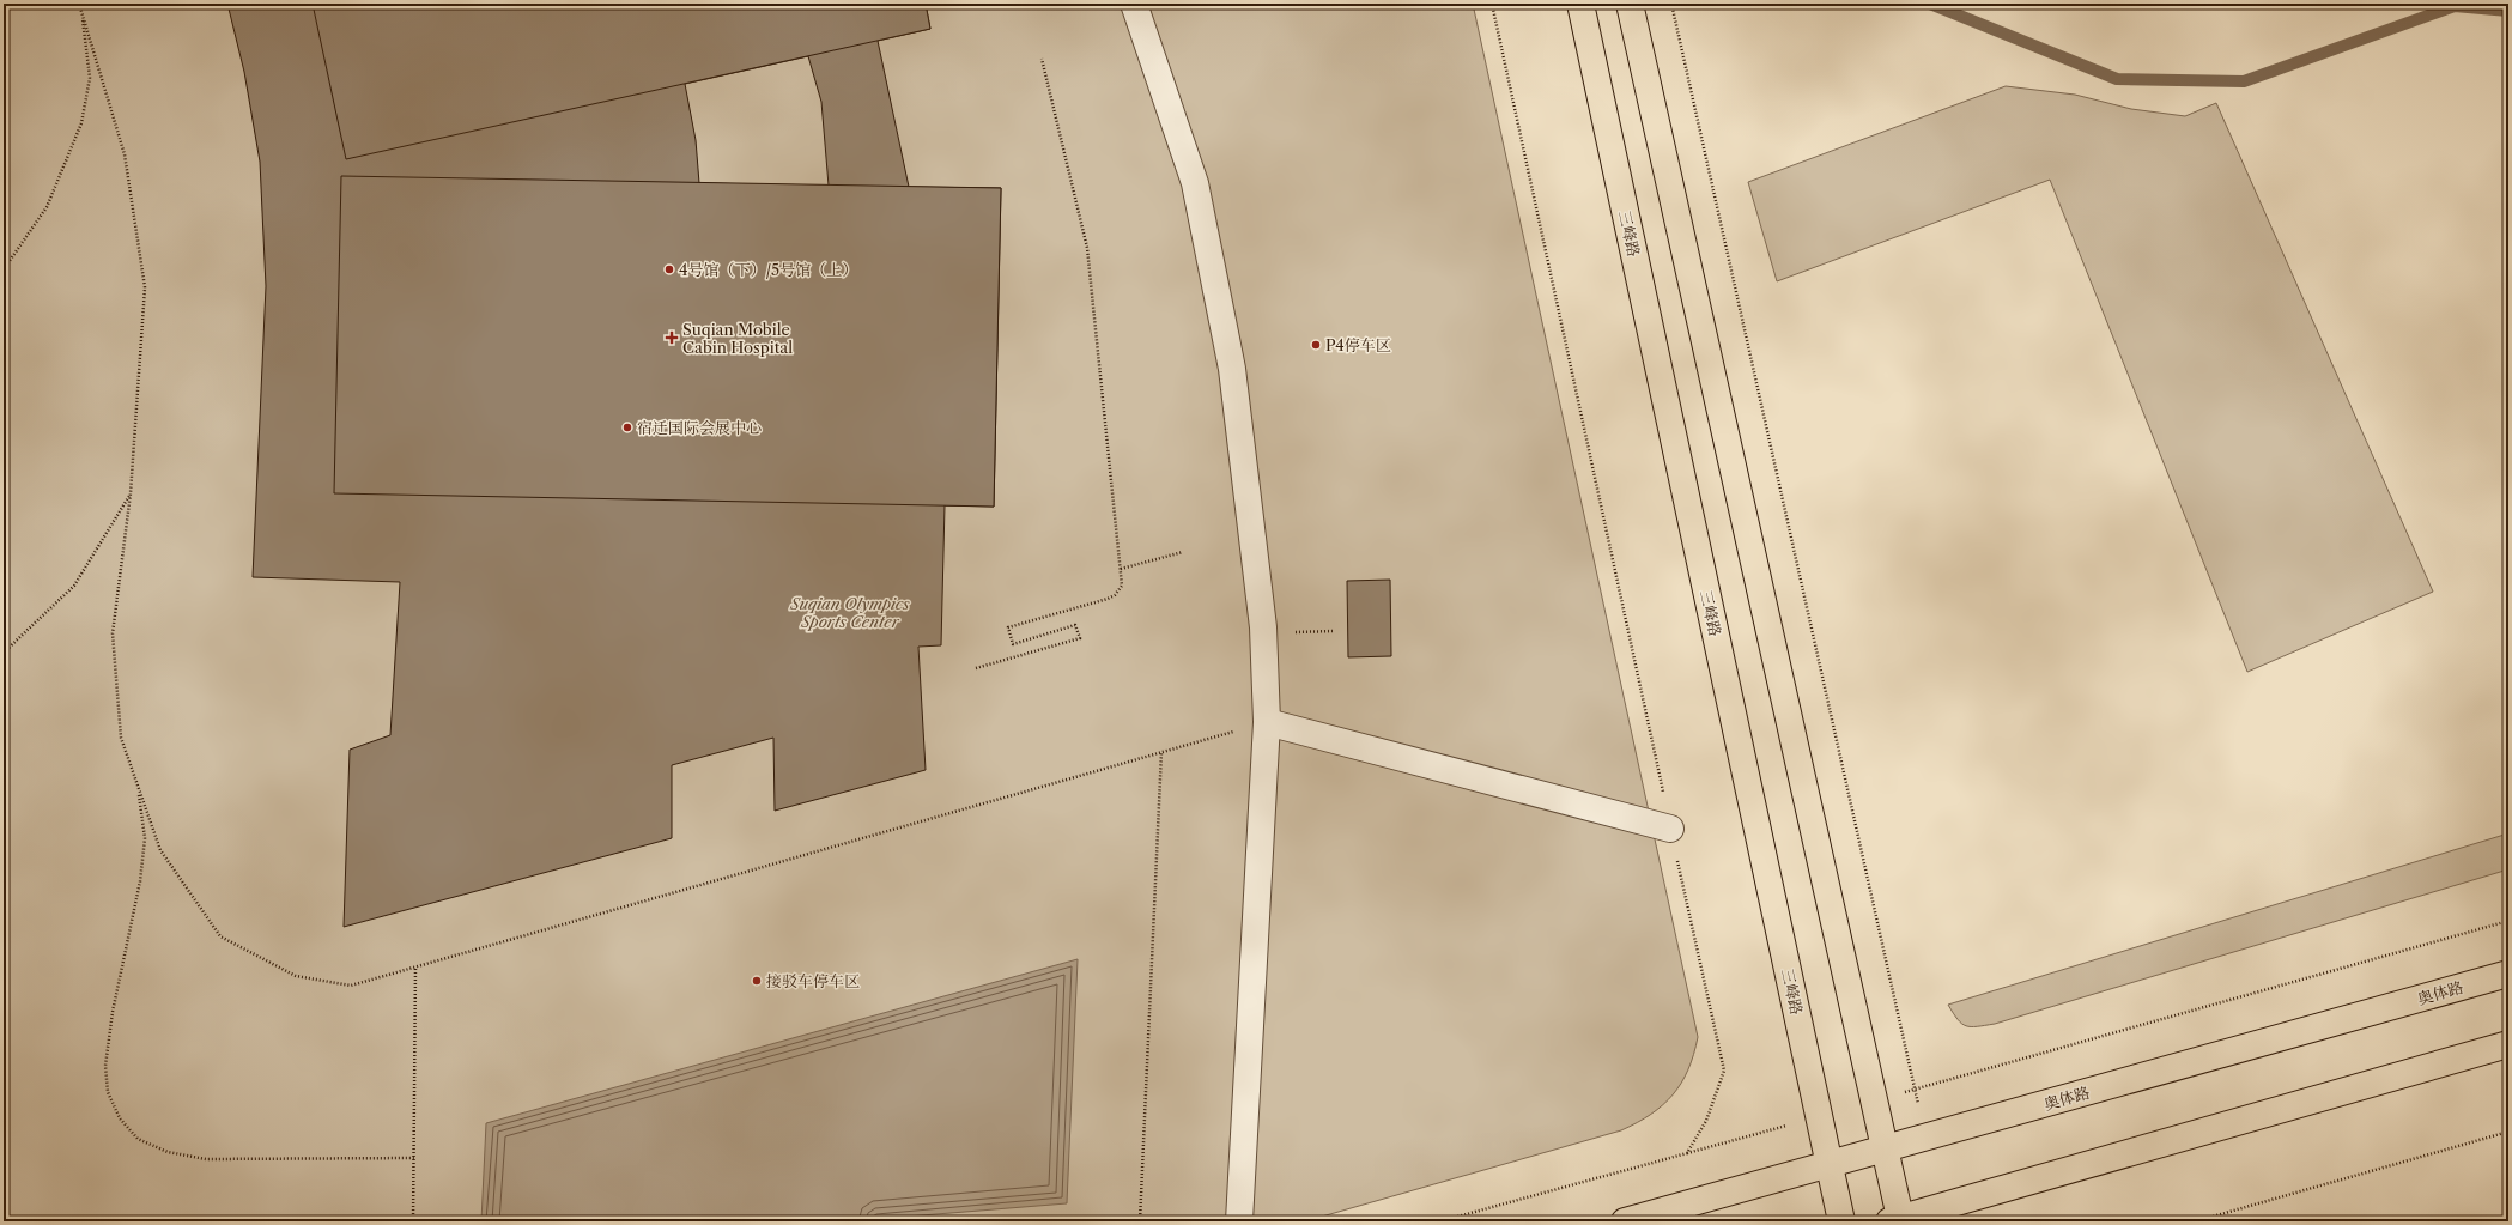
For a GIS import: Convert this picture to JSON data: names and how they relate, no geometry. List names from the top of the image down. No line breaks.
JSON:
{"streets":{"main road":["三峰路","奥体路"]},"crossings":[["三峰路","奥体路"]],"parks":["Suqian Olympics Sports Center"],"places":{"other":["4号馆（下）/5号馆（上）","P4停车区","宿迁国际会展中心","接驳车停车区"],"health":["Suqian Mobile Cabin Hospital"]}}
